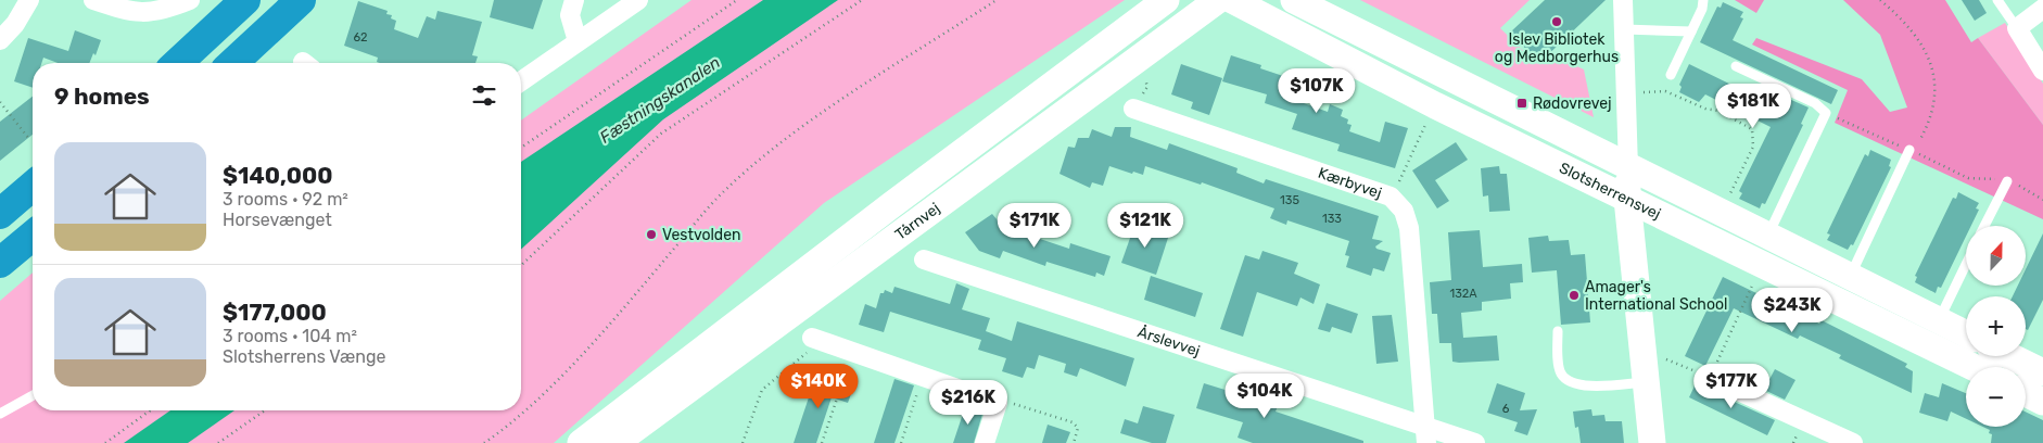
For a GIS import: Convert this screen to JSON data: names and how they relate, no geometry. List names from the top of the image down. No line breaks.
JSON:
{"streets":{"street":["Kærbyvej","Slotsherrensvej","Tårnvej","Årslevvej"]},"crossings":[["Kærbyvej","Årslevvej"]],"water":["Fæstningskanalen"],"places":{"other":["Islev Bibliotek og Medborgerhus","Vestvolden","Amager's International School"],"transit":["Rødovrevej"]},"house_numbers":["62","135","133","132A","6"],"north":"top","page":{"heading":"9 homes","price":["$107K","$181K","$171K","$121K","$243K","$140K","$177K","$104K","$216K"],"list":[{"name":"$140,000","note":"3 rooms · 92 m² · Horsevænget"},{"name":"$177,000","note":"3 rooms · 104 m² · Slotsherrens Vænge"}],"map_buttons":["+","−"]}}
